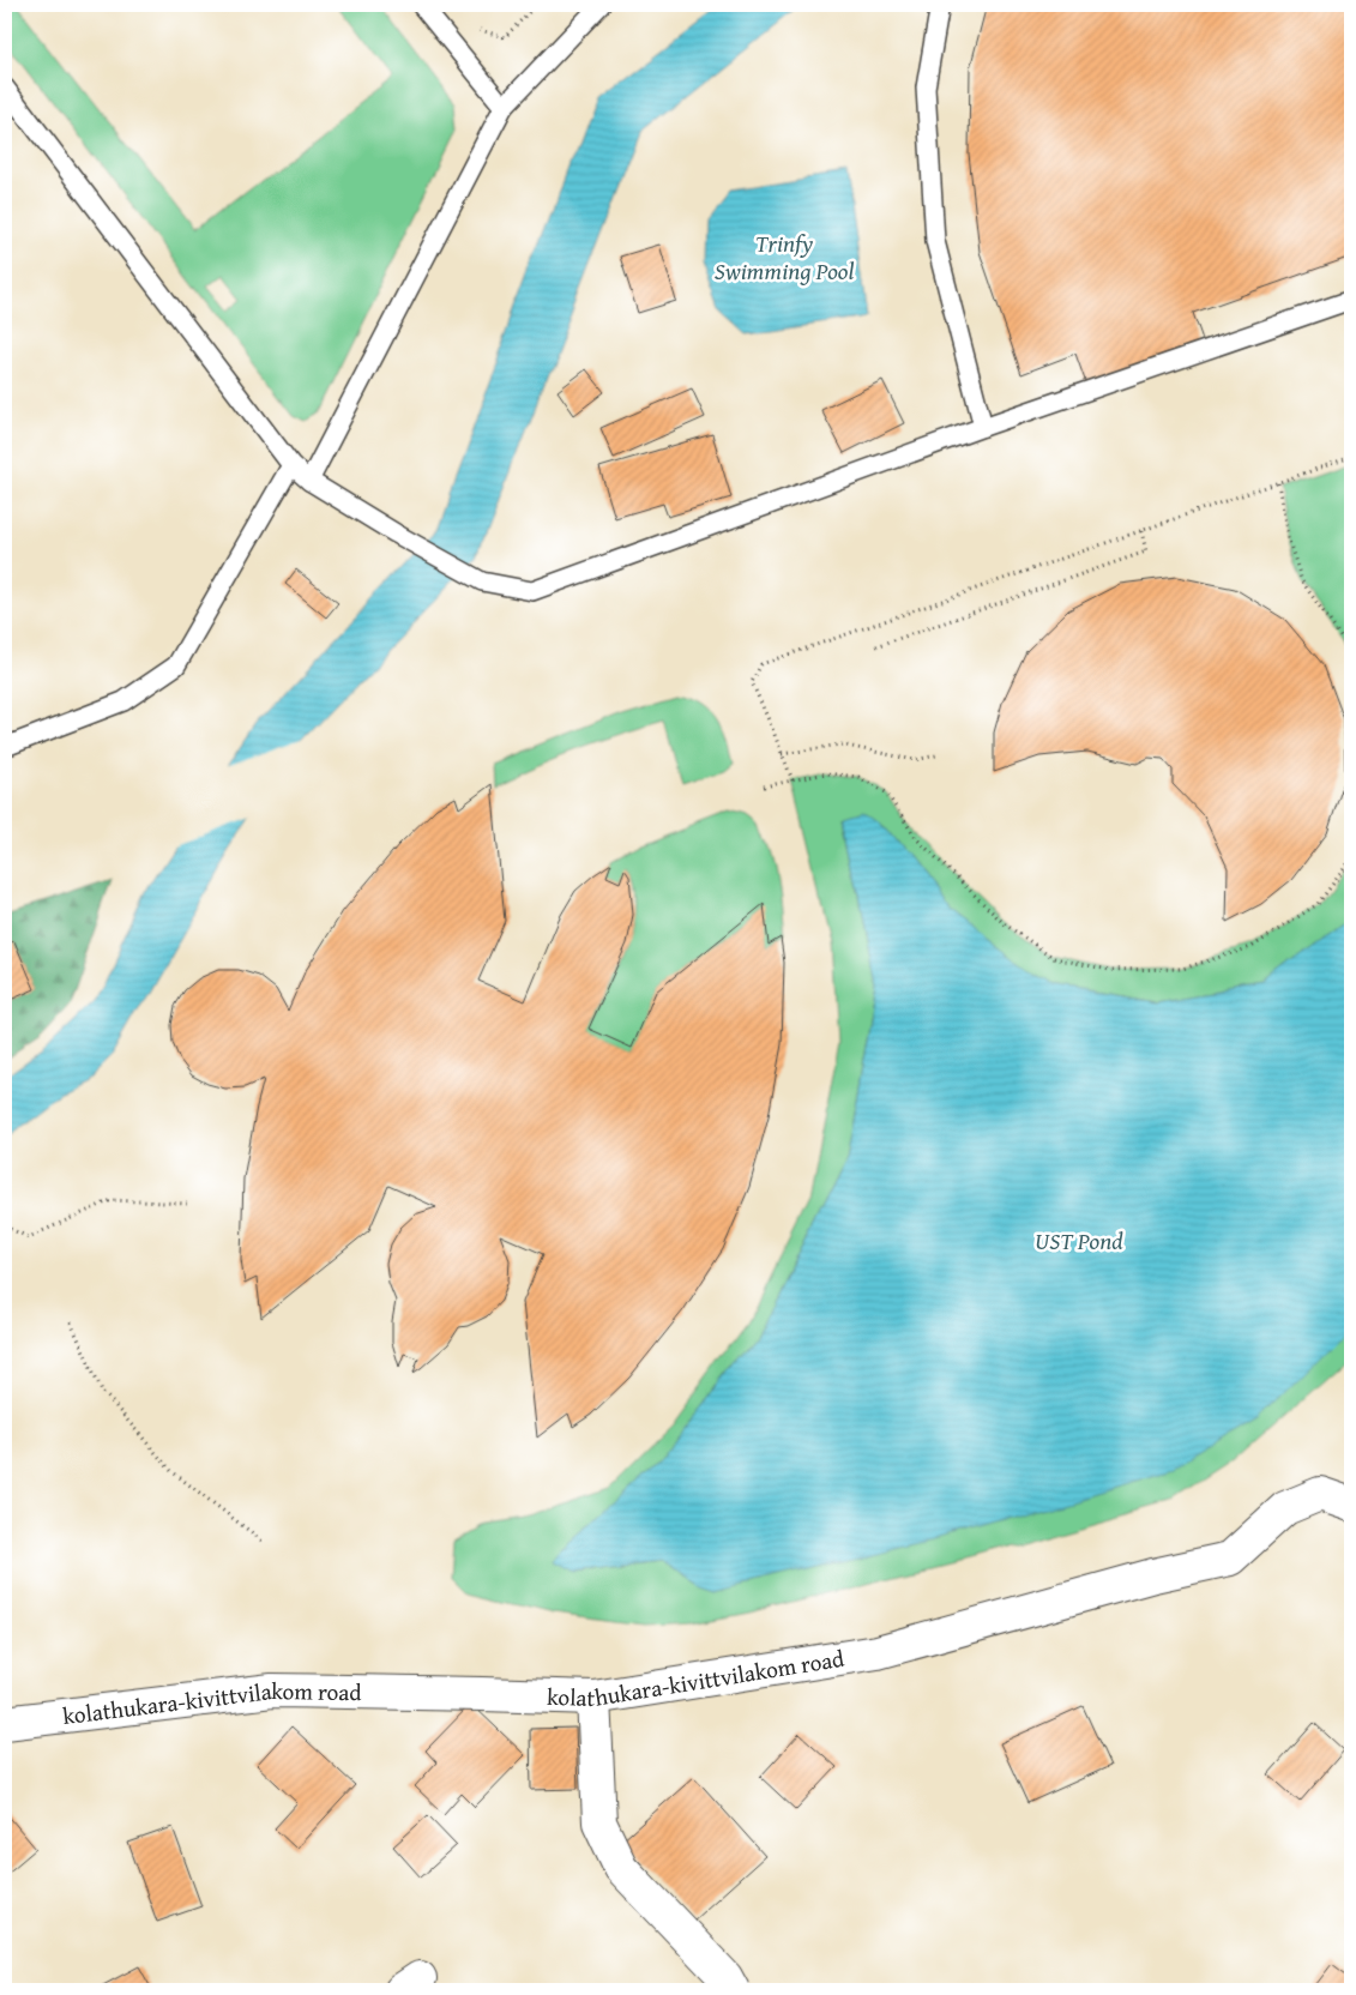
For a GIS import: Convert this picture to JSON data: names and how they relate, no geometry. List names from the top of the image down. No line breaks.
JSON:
{"streets":{"street":["kolathukara-kivittvilakom road"]},"water":["Trinfy Swimming Pool","UST Pond"]}
